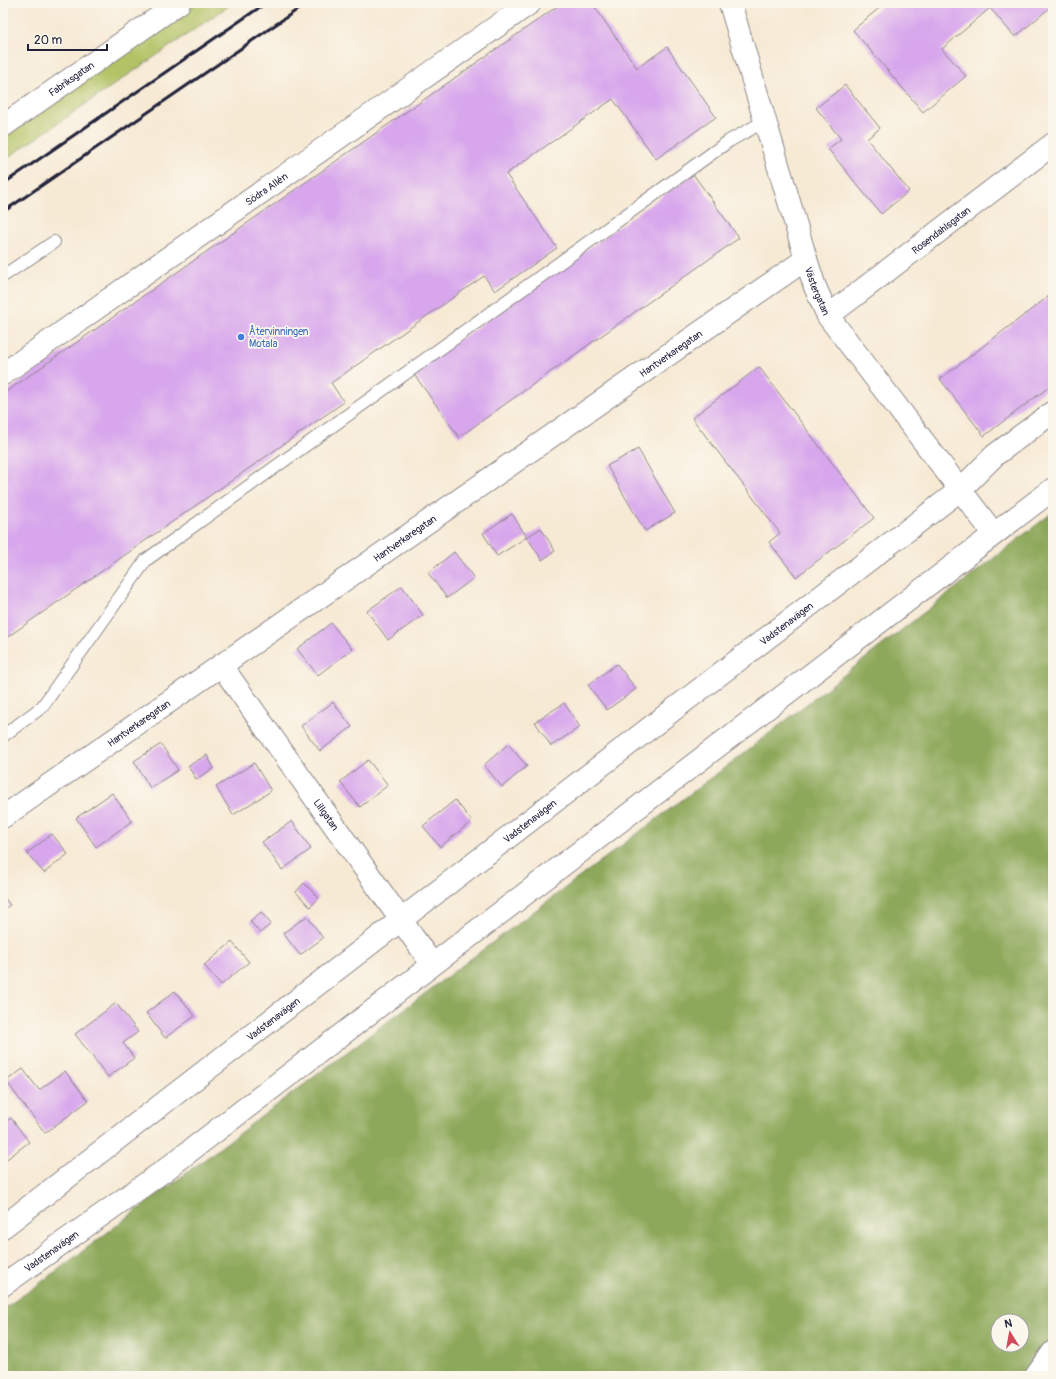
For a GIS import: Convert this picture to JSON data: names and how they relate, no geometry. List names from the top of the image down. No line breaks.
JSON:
{"streets":{"street":["Fabriksgatan","Södra Allén","Rosendahlsgatan","Västergatan","Hantverkaregatan","Vadstenavägen","Lillgatan"]},"crossings":[["Rosendahlsgatan","Västergatan"],["Västergatan","Hantverkaregatan"],["Västergatan","Vadstenavägen"],["Hantverkaregatan","Lillgatan"],["Vadstenavägen","Lillgatan"]],"places":["Återvinningen Motala"],"scale_bar":"20 m","north":"top"}
